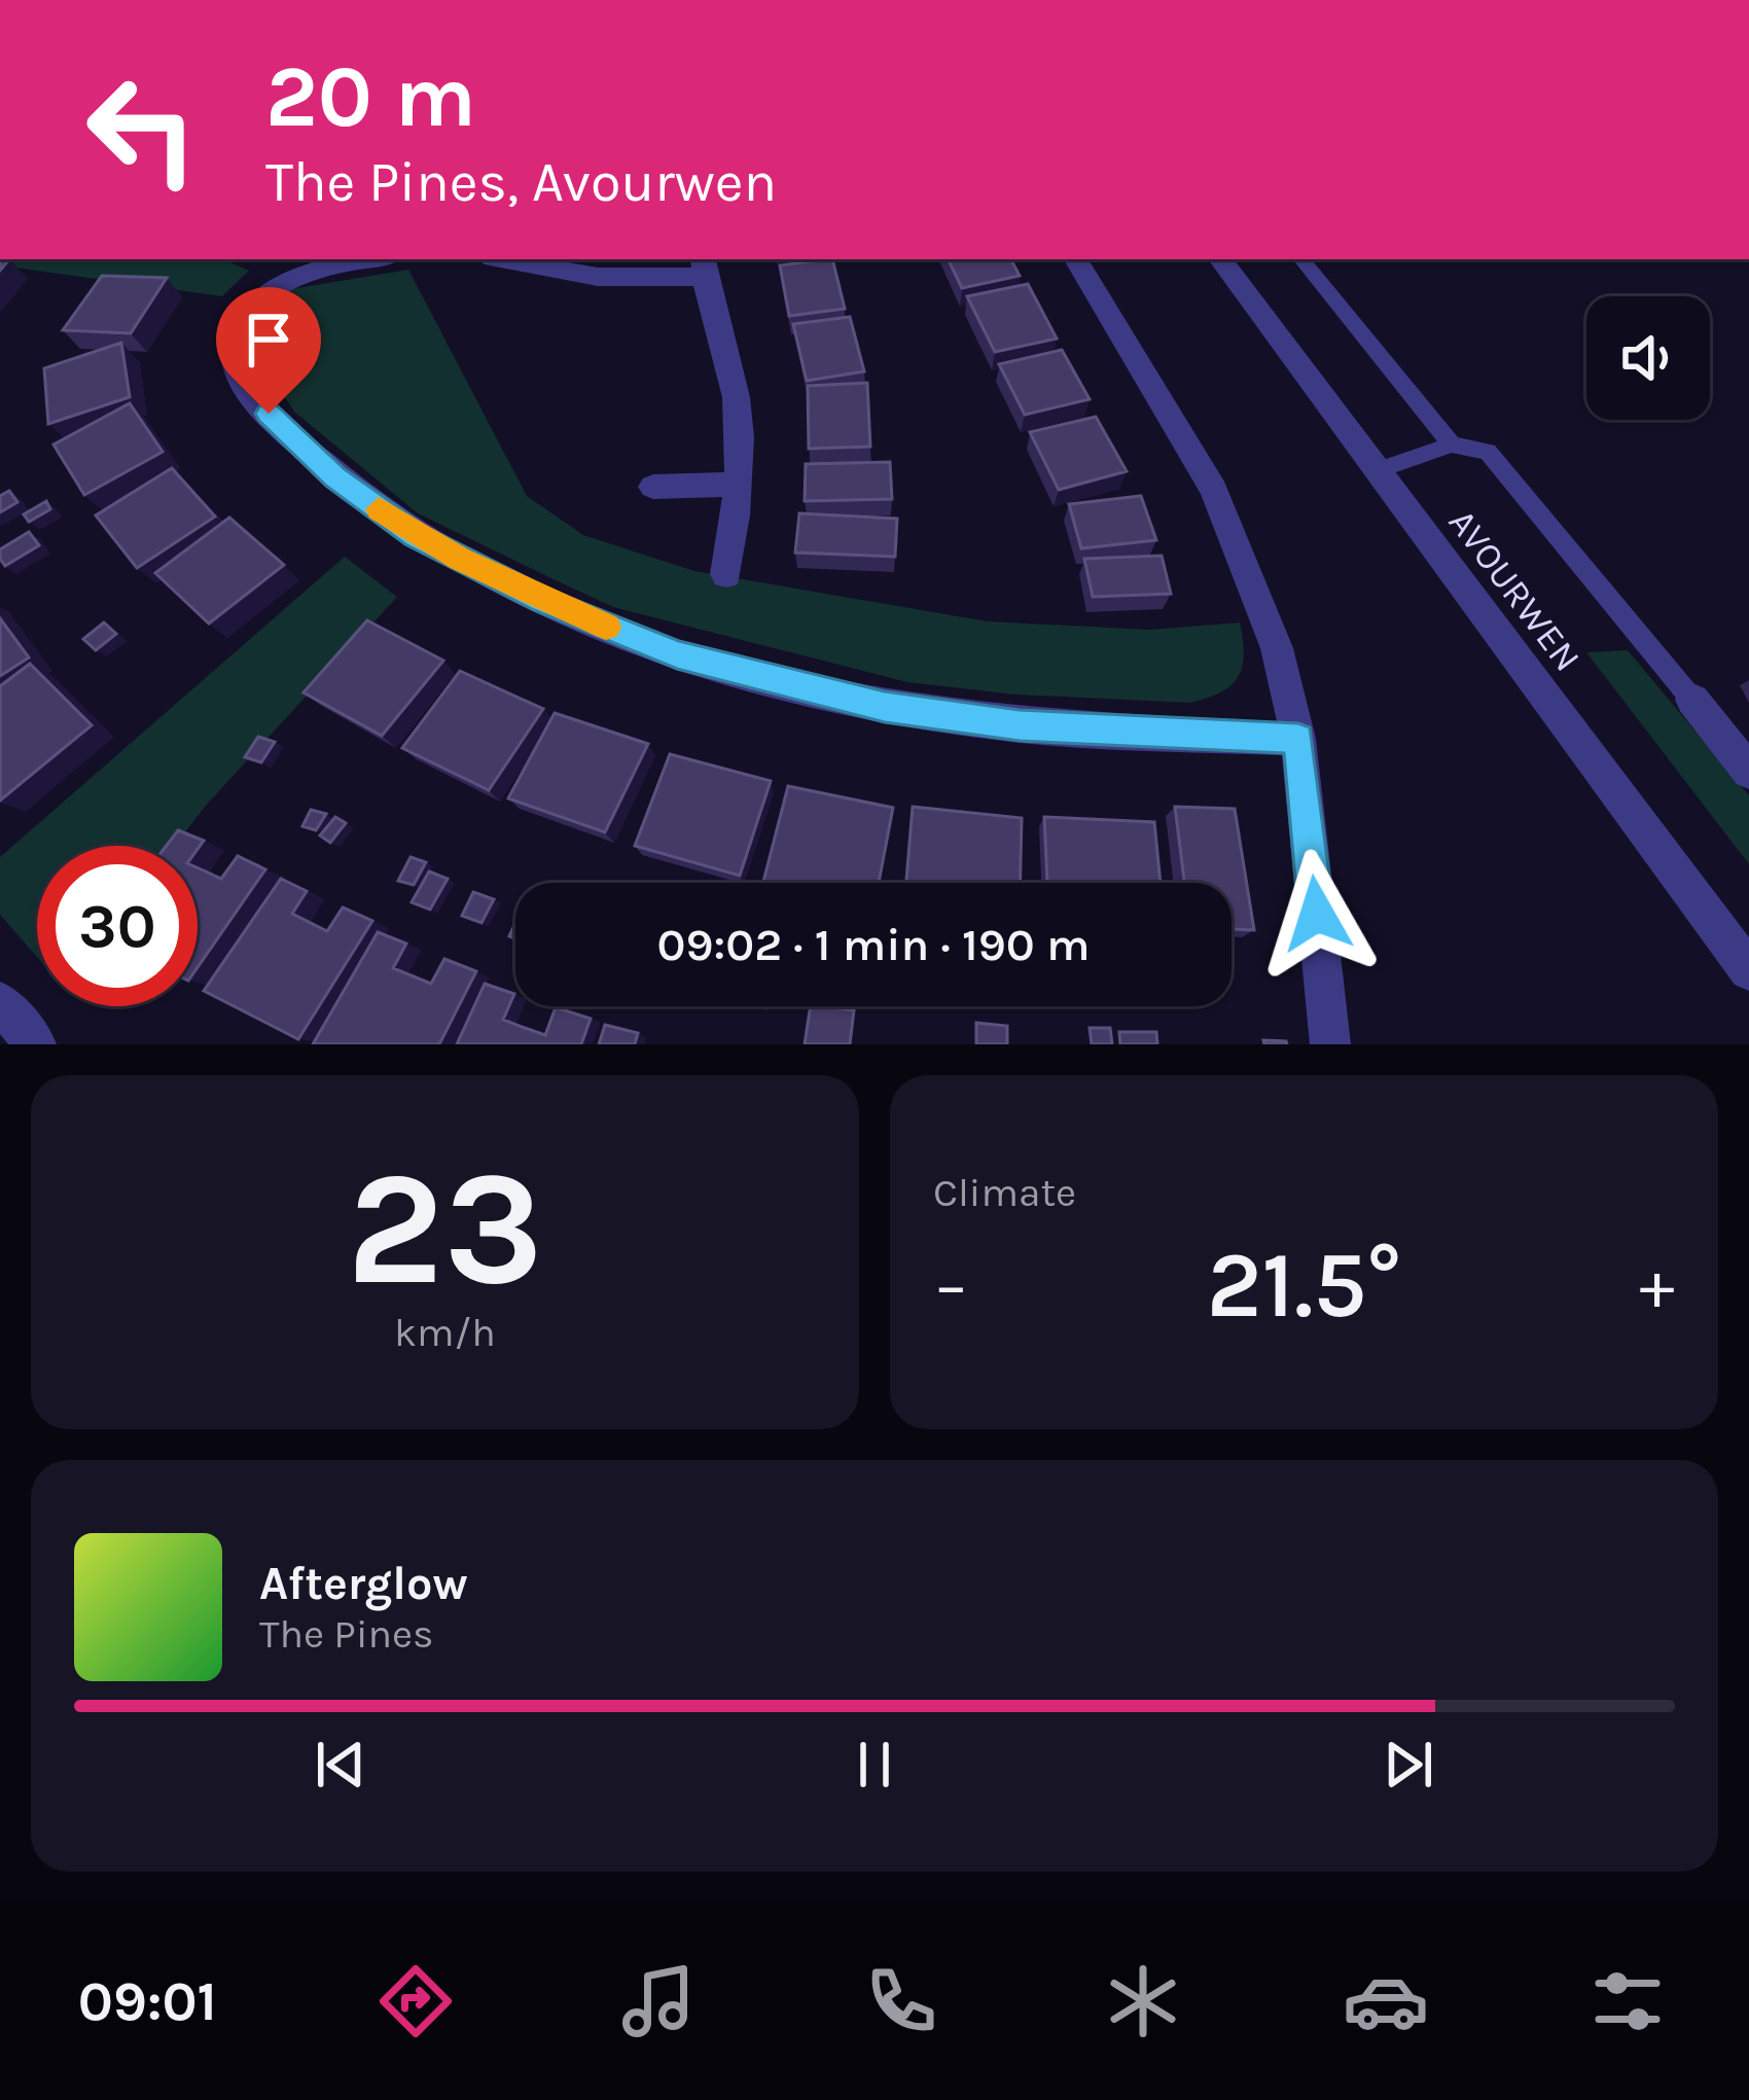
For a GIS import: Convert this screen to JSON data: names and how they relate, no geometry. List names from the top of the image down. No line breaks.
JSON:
{"streets":{"street":["AVOURWEN"]},"page":{"turn":["20 m","The Pines, Avourwen"],"limit":"30","trip":"09:02 · 1 min · 190 m","tile":[["23","km/h"],"Climate"],"heat":["−","21.5°","+"],"song":["Afterglow","The Pines"],"tabs":"09:01"}}
